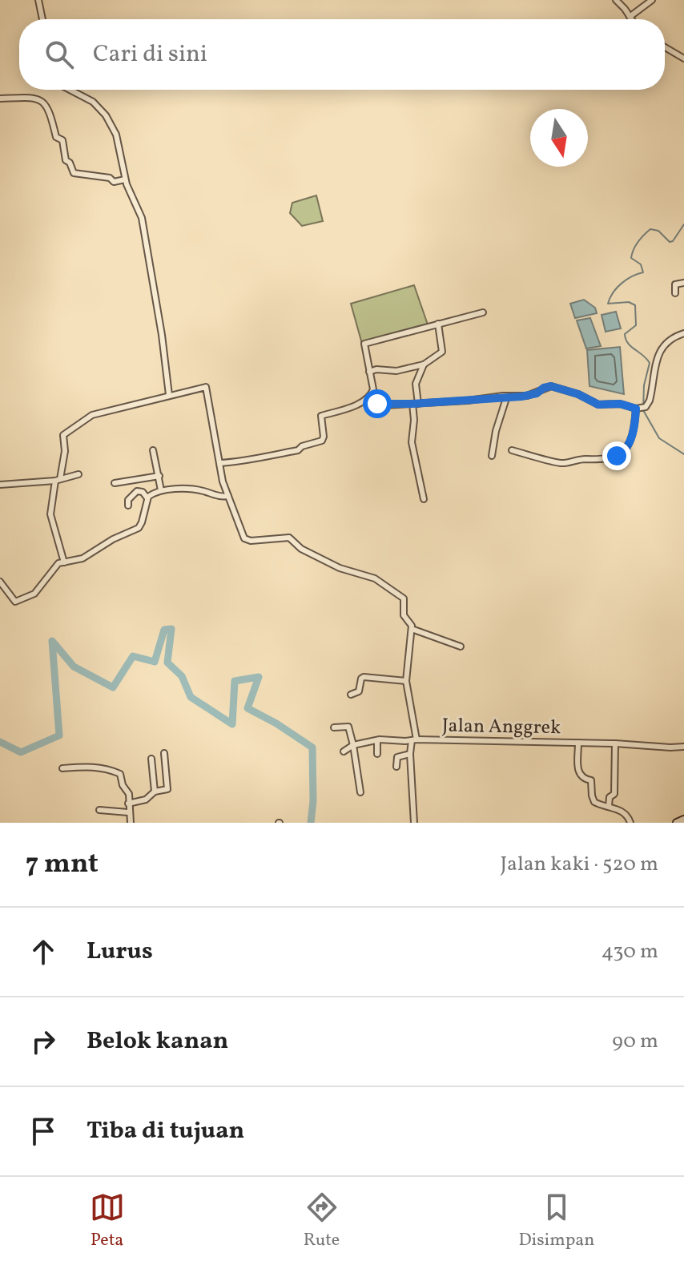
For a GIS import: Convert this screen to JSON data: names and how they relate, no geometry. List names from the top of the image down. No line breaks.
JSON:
{"streets":{"street":["Jalan Anggrek"]},"north":"bottom","page":{"search":"Cari di sini","heading":["7 mnt","Jalan kaki · 520 m"],"list":[["Lurus","430 m"],["Belok kanan","90 m"],"Tiba di tujuan"],"nav":["Peta","Rute","Disimpan"]}}
